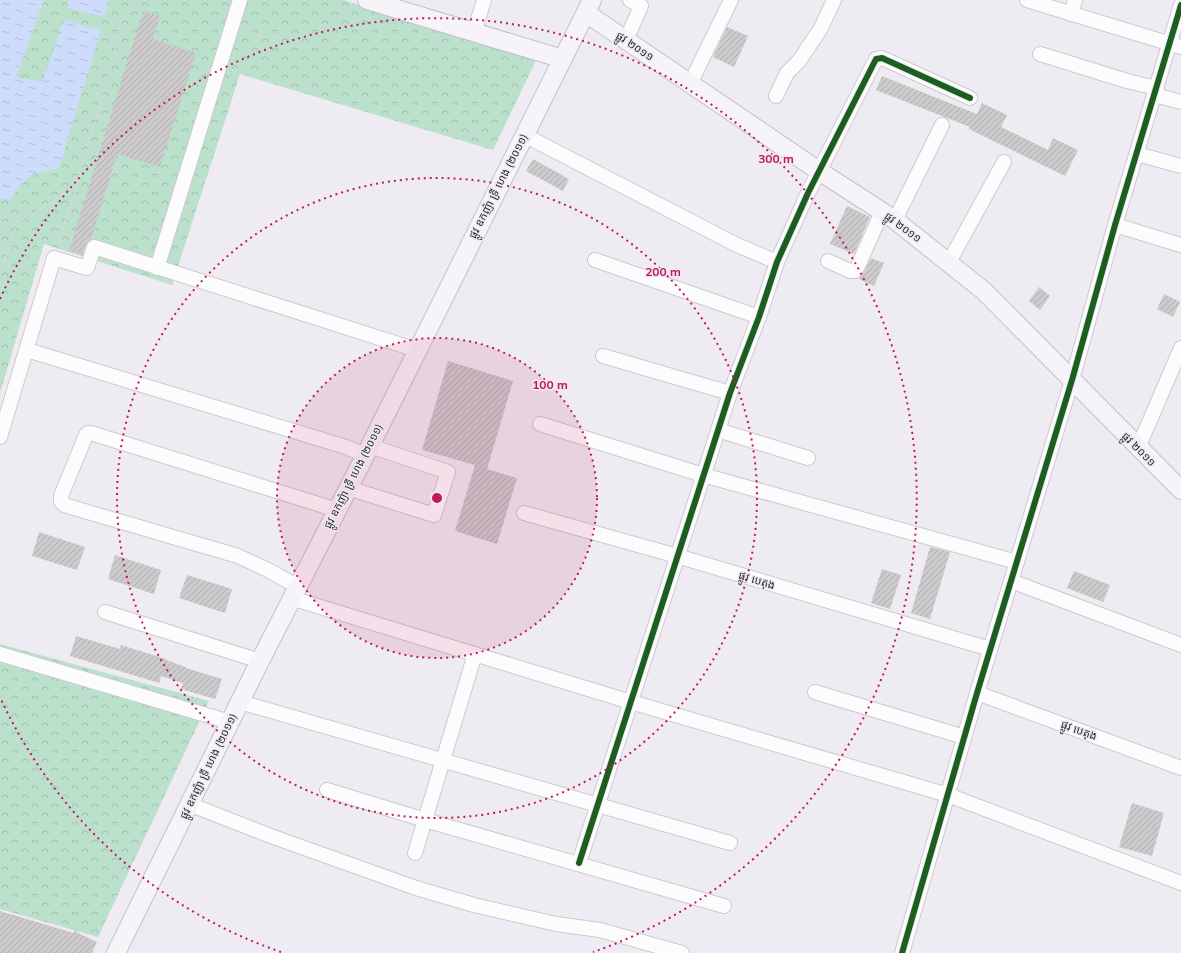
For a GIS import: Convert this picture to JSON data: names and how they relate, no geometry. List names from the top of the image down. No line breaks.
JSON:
{"streets":{"main road":["ផ្លូវ ២០១១","ផ្លូវ ឧកញ៉ា ទ្រី ហេង (២០១១)"],"street":["ផ្លូវ បេតុង"]},"crossings":[["ផ្លូវ ២០១១","ផ្លូវ ឧកញ៉ា ទ្រី ហេង (២០១១)"]],"rings":["300 m","200 m","100 m"]}
